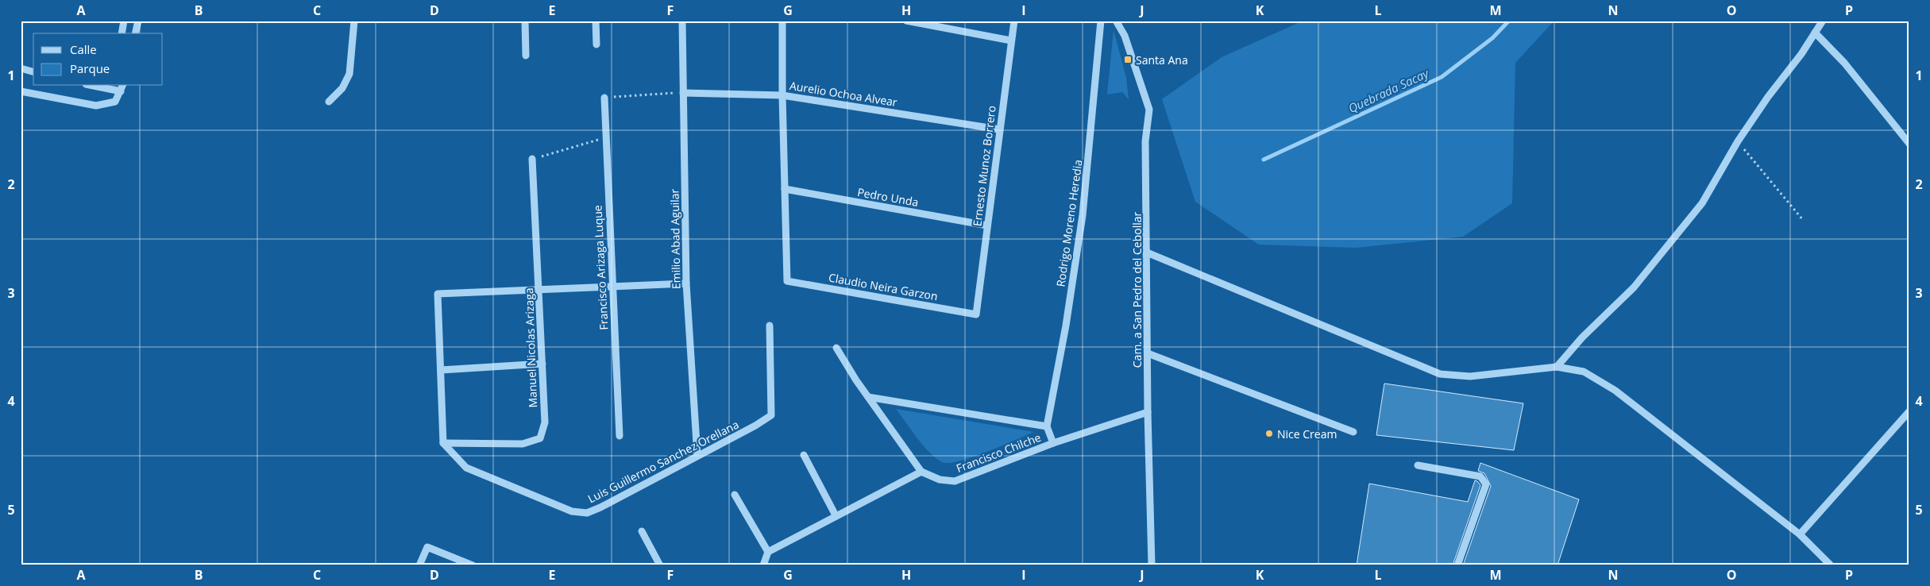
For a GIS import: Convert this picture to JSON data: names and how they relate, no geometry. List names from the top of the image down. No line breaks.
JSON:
{"streets":{"street":["Aurelio Ochoa Alvear","Ernesto Munoz Borrero","Pedro Unda","Rodrigo Moreno Heredia","Emilio Abad Aguilar","Francisco Arizaga Luque","Claudio Neira Garzon","Cam. a San Pedro del Cebollar","Manuel Nicolas Arizaga","Francisco Chilche","Luis Guillermo Sanchez Orellana"]},"crossings":[["Aurelio Ochoa Alvear","Ernesto Munoz Borrero"],["Aurelio Ochoa Alvear","Emilio Abad Aguilar"],["Ernesto Munoz Borrero","Pedro Unda"],["Ernesto Munoz Borrero","Claudio Neira Garzon"],["Pedro Unda","Claudio Neira Garzon"],["Emilio Abad Aguilar","Luis Guillermo Sanchez Orellana"],["Cam. a San Pedro del Cebollar","Francisco Chilche"],["Manuel Nicolas Arizaga","Luis Guillermo Sanchez Orellana"]],"water":["Quebrada Sacay"],"places":{"transit":["Santa Ana"],"other":["Nice Cream"]},"legend":["Calle","Parque"],"grid":{"columns":["A","B","C","D","E","F","G","H","I","J","K","L","M","N","O","P"],"rows":["1","2","3","4","5"]}}
